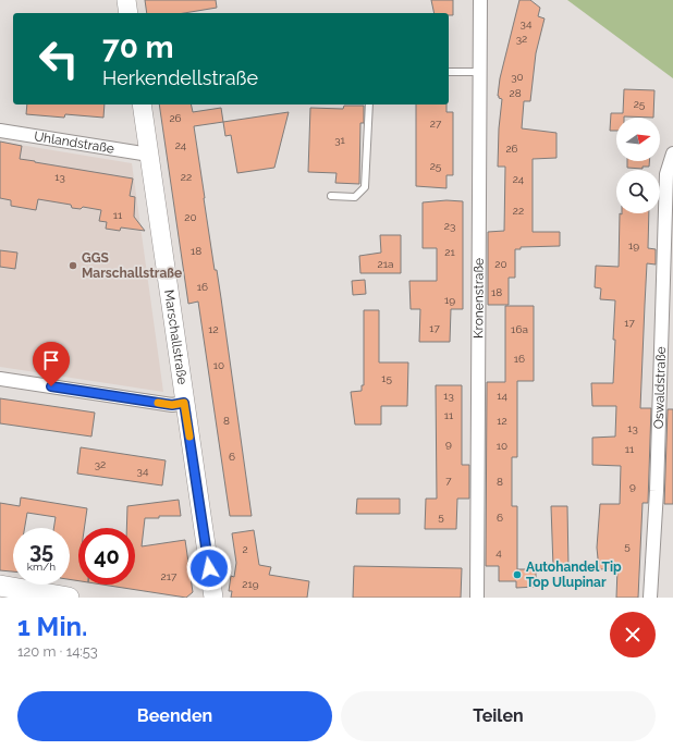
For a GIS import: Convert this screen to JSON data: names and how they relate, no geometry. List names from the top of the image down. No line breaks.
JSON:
{"streets":{"street":["Uhlandstraße","Kronenstraße","Marschallstraße","Oswaldstraße"]},"crossings":[["Uhlandstraße","Marschallstraße"]],"places":["GGS Marschallstraße","Autohandel Tip Top Ulupinar"],"house_numbers":["34","32","30","28","25","26","27","31","24","26","25","13","22","24","22","11","20","23","19","18","21","21a","20","16","18","19","17","17","12","16a","16","10","15","13","14","11","8","12","13","9","10","11","6","32","34","7","8","9","5","6","5","2","4","217","219"],"north":"right","page":{"turn":["70 m","Herkendellstraße"],"speed":"35 km/h","limit":"40","heading":["1 Min.","120 m · 14:53"],"buttons":["Beenden","Teilen"]}}
